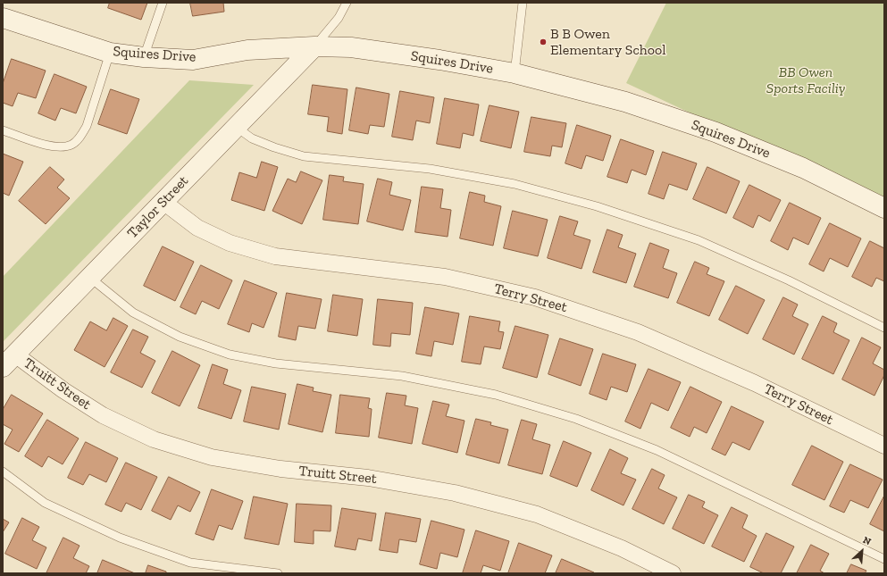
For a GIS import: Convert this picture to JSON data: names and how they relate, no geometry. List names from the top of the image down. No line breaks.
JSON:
{"streets":{"street":["Squires Drive","Taylor Street","Terry Street","Truitt Street"]},"crossings":[["Squires Drive","Taylor Street"],["Taylor Street","Terry Street"],["Taylor Street","Truitt Street"]],"parks":["BB Owen Sports Faciliy"],"places":["B B Owen Elementary School"],"north":"top right"}
